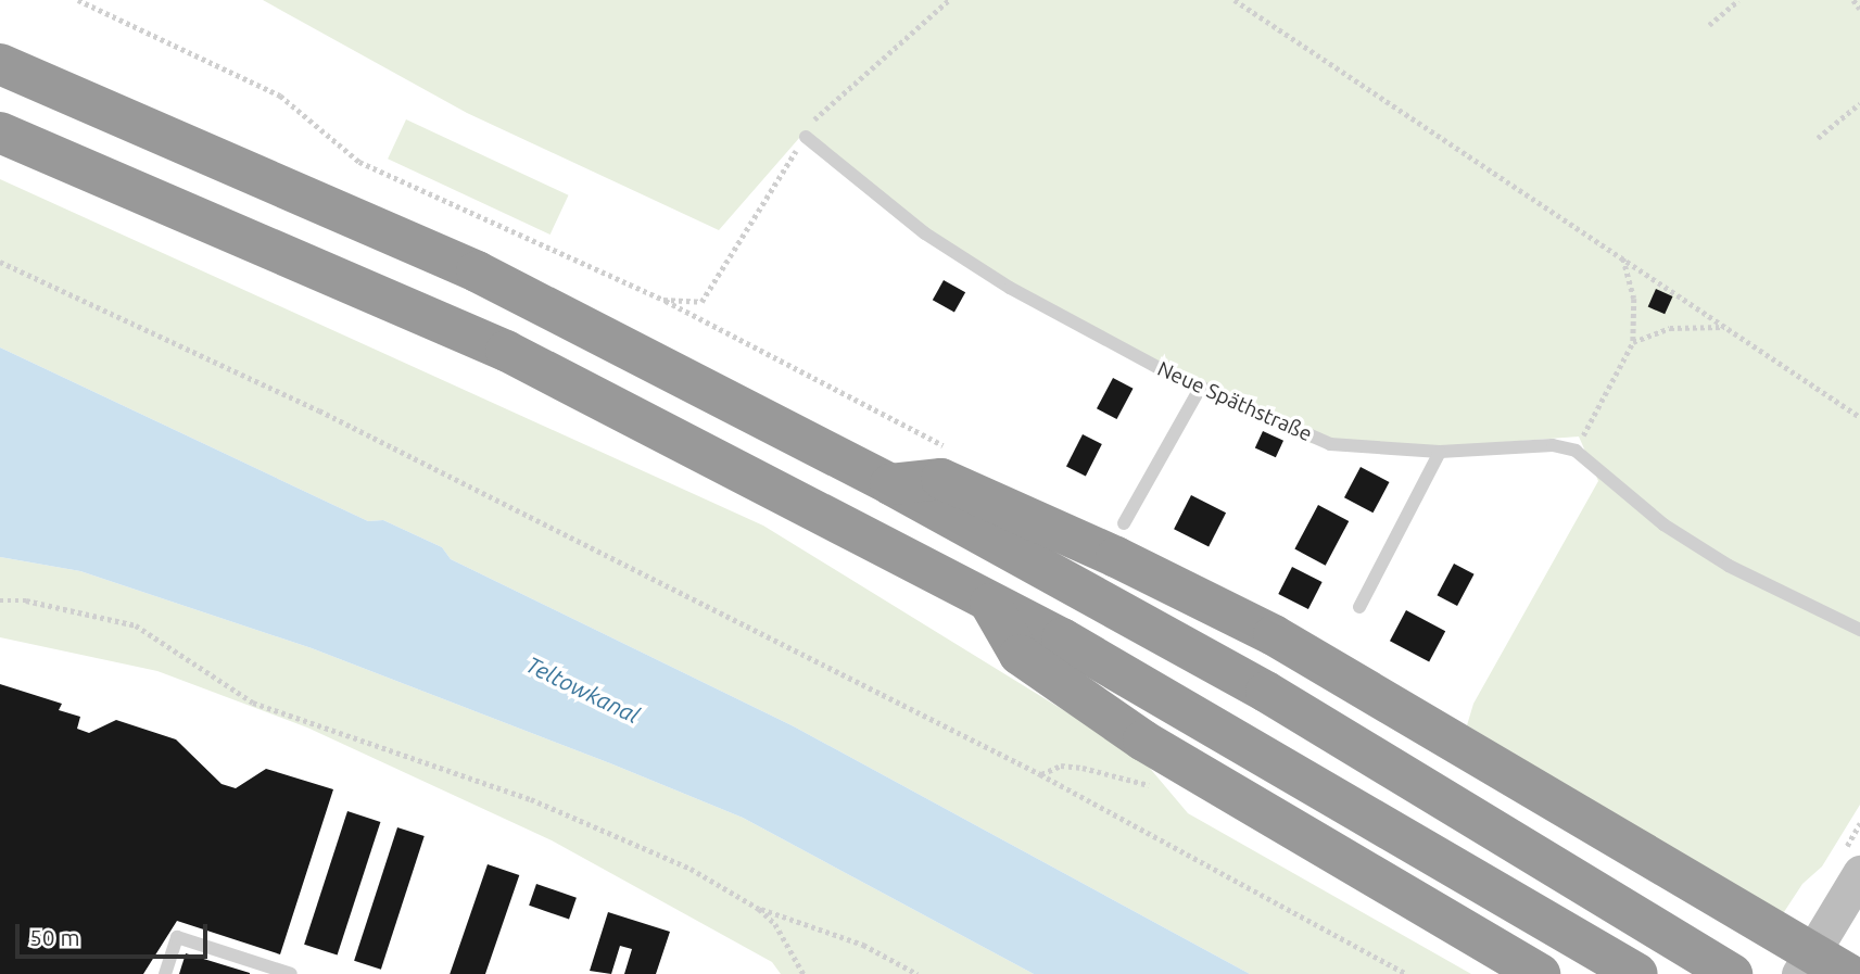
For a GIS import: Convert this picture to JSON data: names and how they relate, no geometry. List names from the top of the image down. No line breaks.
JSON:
{"streets":{"lane":["Neue Späthstraße"]},"water":["Teltowkanal"],"scale_bar":"50 m"}
